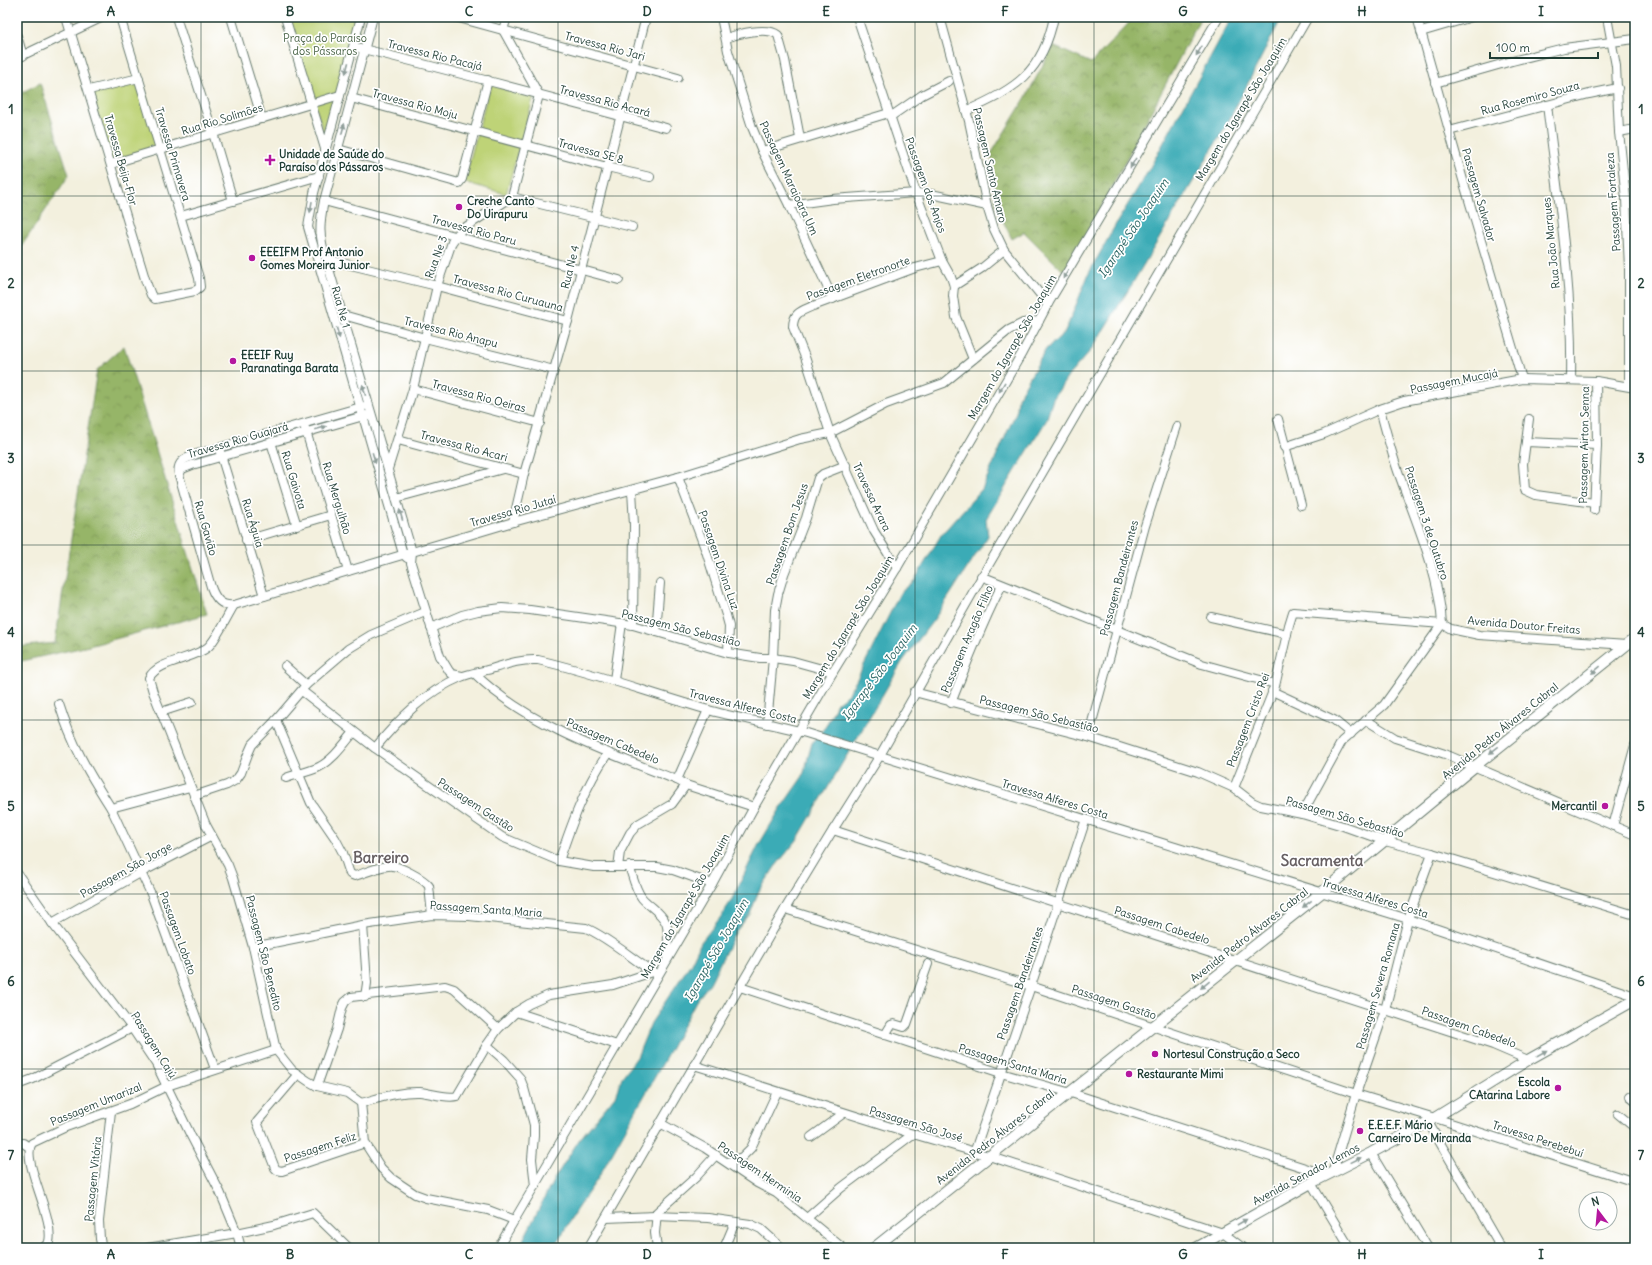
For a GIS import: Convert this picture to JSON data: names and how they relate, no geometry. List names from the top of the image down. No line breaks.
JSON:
{"streets":{"main road":["Avenida Pedro Álvares Cabral","Avenida Senador Lemos"],"street":["Travessa Rio Jari","Travessa Rio Pacajá","Rua Rosemiro Souza","Travessa Rio Acará","Travessa Rio Moju","Margem do Igarapé São Joaquim","Rua Rio Solimões","Travessa SE 8","Travessa Primavera","Travessa Beija-Flor","Passagem Santo Amaro","Passagem Marajoara Um","Passagem dos Anjos","Passagem Salvador","Passagem Fortaleza","Travessa Rio Paru","Rua João Marques","Rua Ne 3","Rua Ne 4","Passagem Eletronorte","Travessa Rio Curuauna","Rua Ne 1","Travessa Rio Anapu","Passagem Mucajá","Travessa Rio Oeiras","Travessa Rio Guajará","Passagem Airton Senna","Travessa Rio Acari","Rua Gaivota","Travessa Arara","Rua Mergulhão","Travessa Rio Jutaí","Rua Águia","Passagem 3 de Outubro","Rua Gavião","Passagem Bom Jesus","Passagem Divina Luz","Passagem Bandeirantes","Avenida Doutor Freitas","Passagem São Sebastião","Passagem Aragão Filho","Travessa Alferes Costa","Passagem Cristo Rei","Passagem Cabedelo","Passagem Gastão","Passagem São Jorge","Passagem Santa Maria","Passagem Lobato","Passagem São Benedito","Passagem Severa Romana","Passagem Cajú","Passagem Umarizal","Passagem São José","Travessa Perebebuí","Passagem Feliz","Passagem Herminia","Passagem Vitória"]},"crossings":[["Travessa Rio Jari","Rua Ne 4"],["Travessa Rio Pacajá","Travessa Rio Acará"],["Travessa Rio Pacajá","Rua Ne 1"],["Rua Rosemiro Souza","Passagem Salvador"],["Rua Rosemiro Souza","Passagem Fortaleza"],["Rua Rosemiro Souza","Rua João Marques"],["Travessa Rio Acará","Rua Ne 4"],["Travessa Rio Moju","Travessa SE 8"],["Travessa Rio Moju","Rua Ne 1"],["Margem do Igarapé São Joaquim","Passagem Santo Amaro"],["Margem do Igarapé São Joaquim","Travessa Arara"],["Margem do Igarapé São Joaquim","Travessa Rio Jutaí"],["Margem do Igarapé São Joaquim","Passagem São Sebastião"],["Margem do Igarapé São Joaquim","Travessa Alferes Costa"],["Margem do Igarapé São Joaquim","Passagem Cabedelo"],["Margem do Igarapé São Joaquim","Passagem Gastão"],["Margem do Igarapé São Joaquim","Passagem Santa Maria"],["Margem do Igarapé São Joaquim","Passagem São José"],["Margem do Igarapé São Joaquim","Passagem Herminia"],["Rua Rio Solimões","Travessa Primavera"],["Rua Rio Solimões","Travessa Beija-Flor"],["Rua Rio Solimões","Rua Ne 1"],["Travessa SE 8","Rua Ne 4"],["Travessa Primavera","Travessa Beija-Flor"],["Passagem Marajoara Um","Passagem Eletronorte"],["Passagem dos Anjos","Passagem Eletronorte"],["Passagem dos Anjos","Travessa Rio Jutaí"],["Passagem Salvador","Passagem Mucajá"],["Passagem Fortaleza","Passagem Mucajá"],["Travessa Rio Paru","Rua Ne 3"],["Travessa Rio Paru","Rua Ne 4"],["Travessa Rio Paru","Rua Ne 1"],["Rua João Marques","Passagem Mucajá"],["Rua Ne 3","Travessa Rio Curuauna"],["Rua Ne 3","Rua Ne 1"],["Rua Ne 3","Travessa Rio Anapu"],["Rua Ne 3","Travessa Rio Oeiras"],["Rua Ne 3","Travessa Rio Acari"],["Rua Ne 4","Travessa Rio Curuauna"],["Rua Ne 4","Travessa Rio Anapu"],["Rua Ne 4","Travessa Rio Oeiras"],["Rua Ne 4","Travessa Rio Acari"],["Rua Ne 4","Travessa Rio Jutaí"],["Passagem Eletronorte","Travessa Arara"],["Travessa Rio Curuauna","Rua Ne 1"],["Rua Ne 1","Travessa Rio Anapu"],["Rua Ne 1","Travessa Rio Guajará"],["Rua Ne 1","Travessa Rio Jutaí"],["Passagem Mucajá","Passagem Airton Senna"],["Passagem Mucajá","Passagem 3 de Outubro"],["Travessa Rio Guajará","Rua Gaivota"],["Travessa Rio Guajará","Rua Mergulhão"],["Travessa Rio Guajará","Rua Águia"],["Travessa Rio Guajará","Rua Gavião"],["Travessa Arara","Travessa Rio Jutaí"],["Travessa Arara","Passagem Bom Jesus"],["Rua Mergulhão","Travessa Rio Jutaí"],["Travessa Rio Jutaí","Rua Águia"],["Travessa Rio Jutaí","Rua Gavião"],["Travessa Rio Jutaí","Passagem Divina Luz"],["Travessa Rio Jutaí","Passagem São Benedito"],["Passagem 3 de Outubro","Avenida Doutor Freitas"],["Rua Gavião","Passagem São Benedito"],["Passagem Bom Jesus","Passagem São Sebastião"],["Passagem Bom Jesus","Travessa Alferes Costa"],["Passagem Divina Luz","Passagem São Sebastião"],["Passagem Bandeirantes","Passagem São Sebastião"],["Passagem Bandeirantes","Travessa Alferes Costa"],["Passagem Bandeirantes","Passagem Cabedelo"],["Passagem Bandeirantes","Passagem Gastão"],["Passagem Bandeirantes","Passagem Santa Maria"],["Passagem Bandeirantes","Passagem São José"],["Avenida Doutor Freitas","Passagem Cristo Rei"],["Avenida Doutor Freitas","Avenida Pedro Álvares Cabral"],["Passagem São Sebastião","Passagem Aragão Filho"],["Passagem São Sebastião","Passagem Cristo Rei"],["Passagem São Sebastião","Avenida Pedro Álvares Cabral"],["Passagem São Sebastião","Passagem Severa Romana"],["Travessa Alferes Costa","Avenida Pedro Álvares Cabral"],["Travessa Alferes Costa","Passagem Cabedelo"],["Travessa Alferes Costa","Passagem Gastão"],["Travessa Alferes Costa","Passagem Severa Romana"],["Avenida Pedro Álvares Cabral","Passagem Cabedelo"],["Avenida Pedro Álvares Cabral","Passagem Gastão"],["Avenida Pedro Álvares Cabral","Passagem Santa Maria"],["Avenida Pedro Álvares Cabral","Passagem São José"],["Passagem Cabedelo","Passagem Severa Romana"],["Passagem Cabedelo","Avenida Senador Lemos"],["Passagem Gastão","Passagem Severa Romana"],["Passagem Gastão","Travessa Perebebuí"],["Passagem Gastão","Avenida Senador Lemos"],["Passagem São Jorge","Passagem Lobato"],["Passagem São Jorge","Passagem São Benedito"],["Passagem São Jorge","Passagem Cajú"],["Passagem Santa Maria","Passagem São Benedito"],["Passagem Santa Maria","Passagem Severa Romana"],["Passagem Santa Maria","Avenida Senador Lemos"],["Passagem Lobato","Passagem Umarizal"],["Passagem São Benedito","Passagem Umarizal"],["Passagem São Benedito","Passagem Feliz"],["Passagem Severa Romana","Avenida Senador Lemos"],["Passagem Cajú","Passagem Umarizal"],["Passagem Umarizal","Passagem Vitória"],["Passagem São José","Avenida Senador Lemos"],["Travessa Perebebuí","Avenida Senador Lemos"]],"one_way":["Avenida Pedro Álvares Cabral","Avenida Senador Lemos"],"districts":["Barreiro","Sacramenta"],"water":["Igarapé São Joaquim"],"parks":["Praça do Paraíso dos Pássaros"],"places":{"health":["Unidade de Saúde do Paraíso dos Pássaros"],"other":["Creche Canto Do Uirapuru","EEEIFM Prof Antonio Gomes Moreira Junior","EEEIF Ruy Paranatinga Barata","Mercantil","Nortesul Construção a Seco","Restaurante Mimi","Escola CAtarina Labore","E.E.E.F. Mário Carneiro De Miranda"]},"scale_bar":"100 m","north":"top","grid":{"columns":["A","B","C","D","E","F","G","H","I"],"rows":["1","2","3","4","5","6","7"]}}
